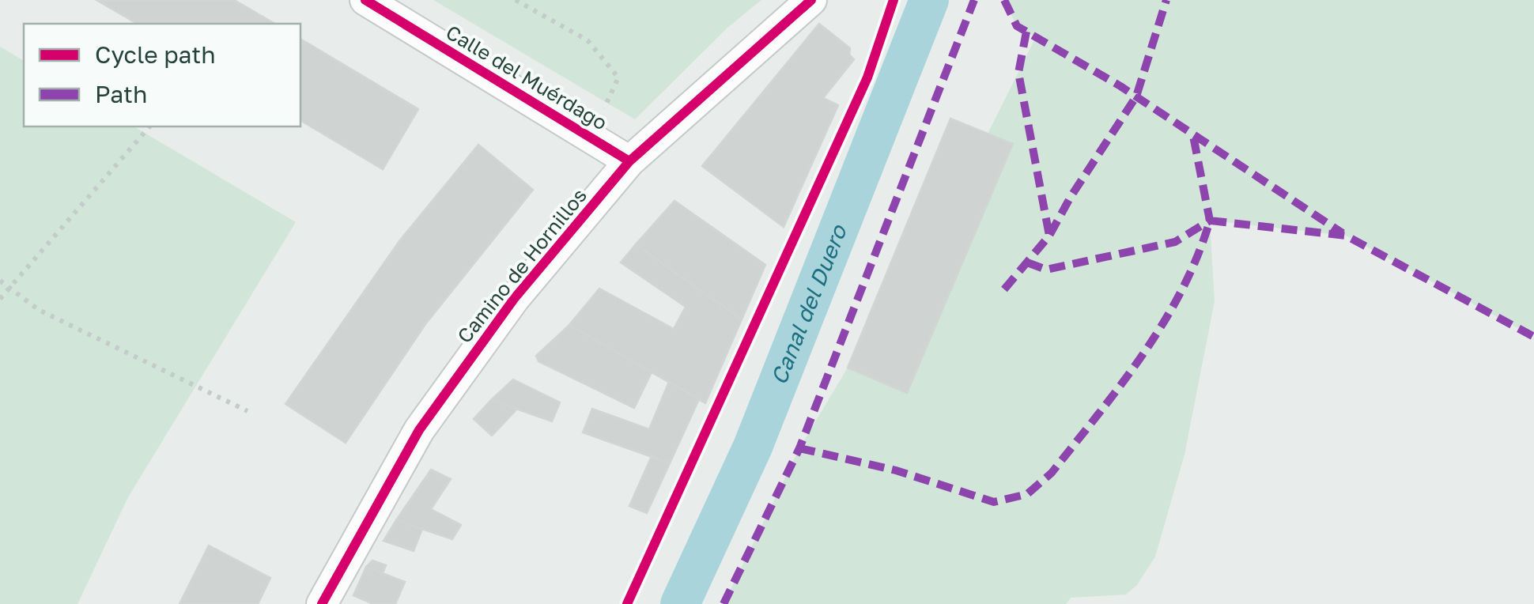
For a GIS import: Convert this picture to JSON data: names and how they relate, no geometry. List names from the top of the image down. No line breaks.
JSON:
{"streets":{"street":["Calle del Muérdago","Camino de Hornillos"]},"crossings":[["Calle del Muérdago","Camino de Hornillos"]],"water":["Canal del Duero"],"legend":["Cycle path","Path"]}
